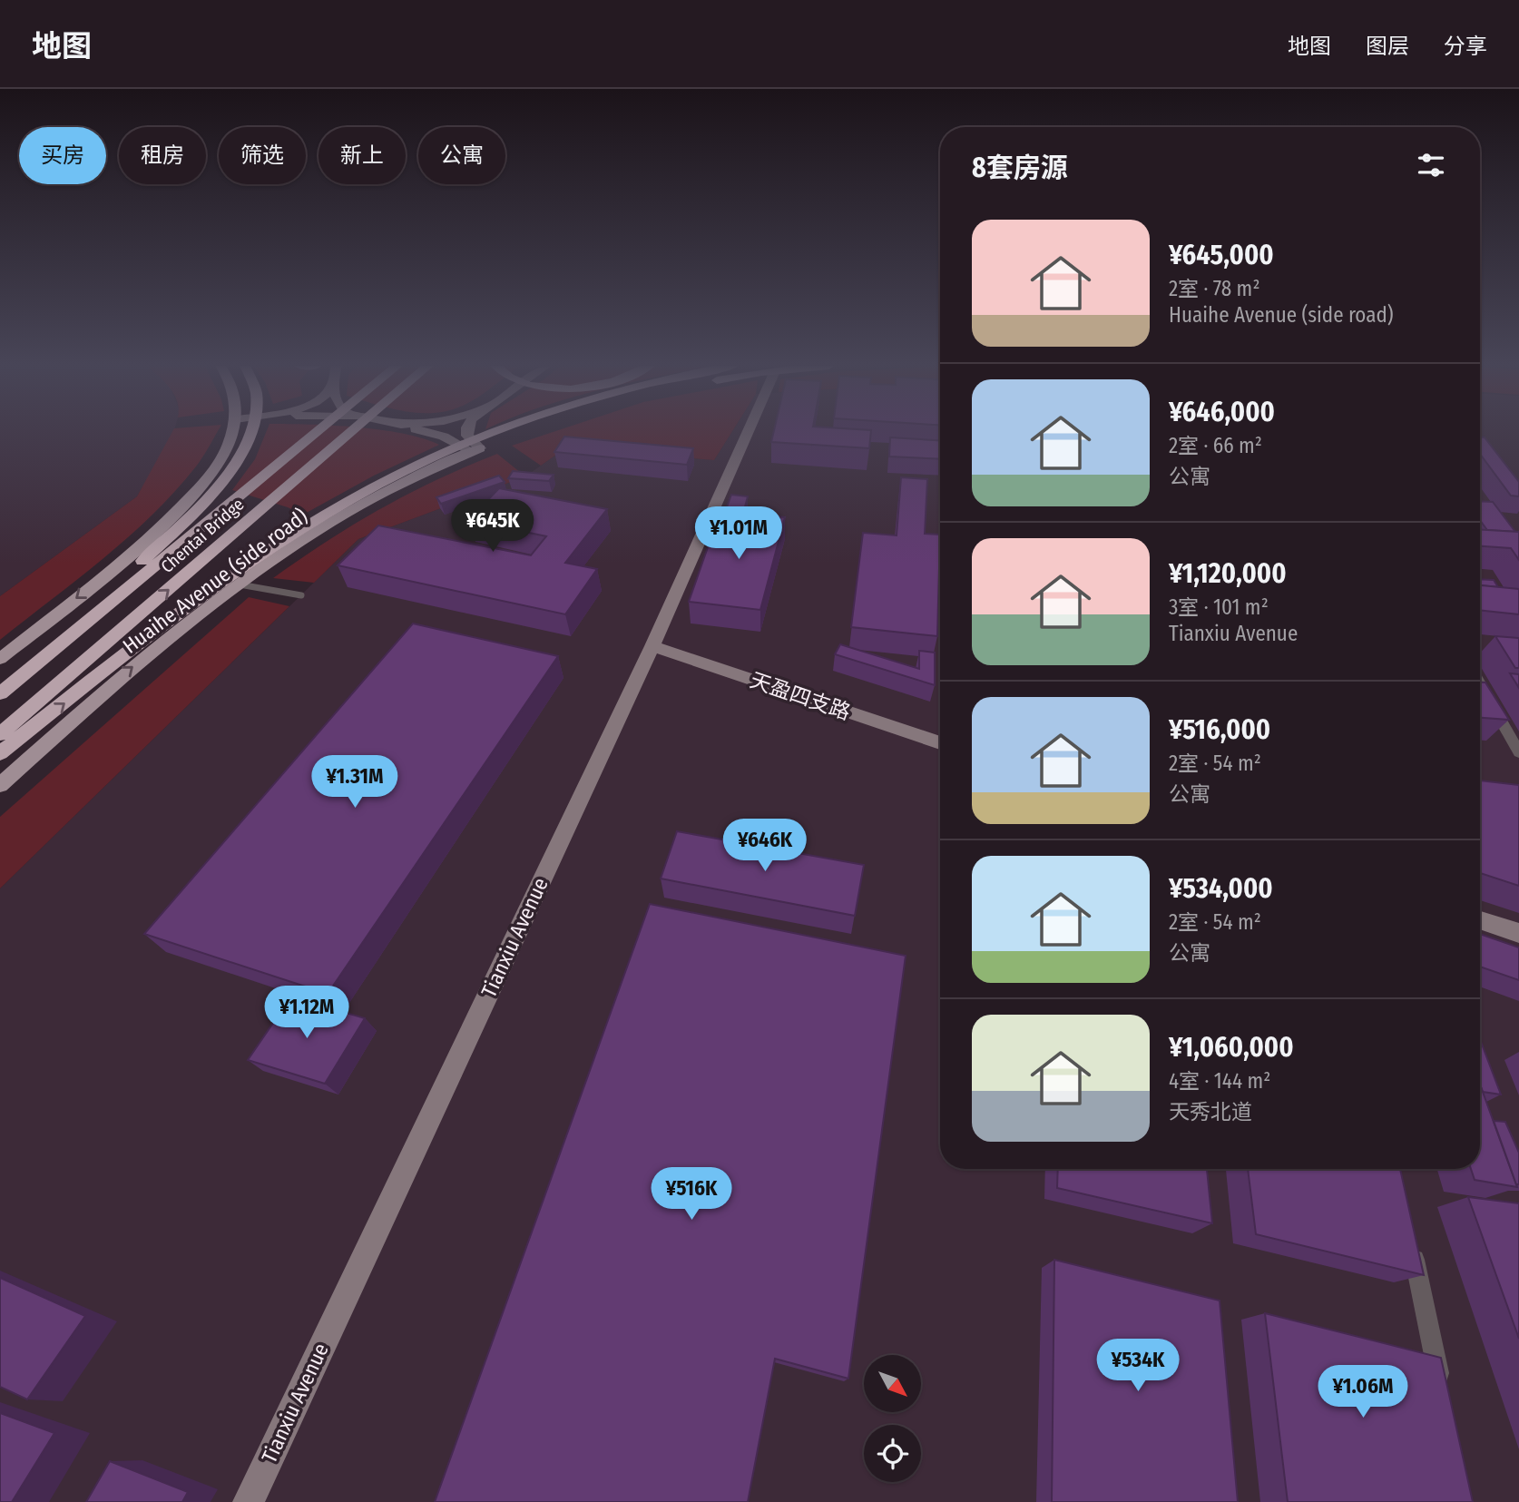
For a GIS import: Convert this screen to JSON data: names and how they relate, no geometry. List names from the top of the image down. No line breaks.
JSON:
{"streets":{"highway":["Chentai Bridge"],"main road":["Huaihe Avenue (side road)"],"street":["天盈四支路","Tianxiu Avenue"]},"crossings":[["天盈四支路","Tianxiu Avenue"]],"north":"bottom right","page":{"header":"地图","nav":["地图","图层","分享"],"chip":["买房","租房","筛选","新上","公寓"],"heading":"8套房源","list":[{"name":"¥645,000","note":"2室 · 78 m² · Huaihe Avenue (side road)"},{"name":"¥646,000","note":"2室 · 66 m² · 公寓"},{"name":"¥1,120,000","note":"3室 · 101 m² · Tianxiu Avenue"},{"name":"¥516,000","note":"2室 · 54 m² · 公寓"},{"name":"¥534,000","note":"2室 · 54 m² · 公寓"},{"name":"¥1,060,000","note":"4室 · 144 m² · 天秀北道"}],"price":["¥645K","¥1.01M","¥1.31M","¥646K","¥1.12M","¥516K","¥534K","¥1.06M"]}}
